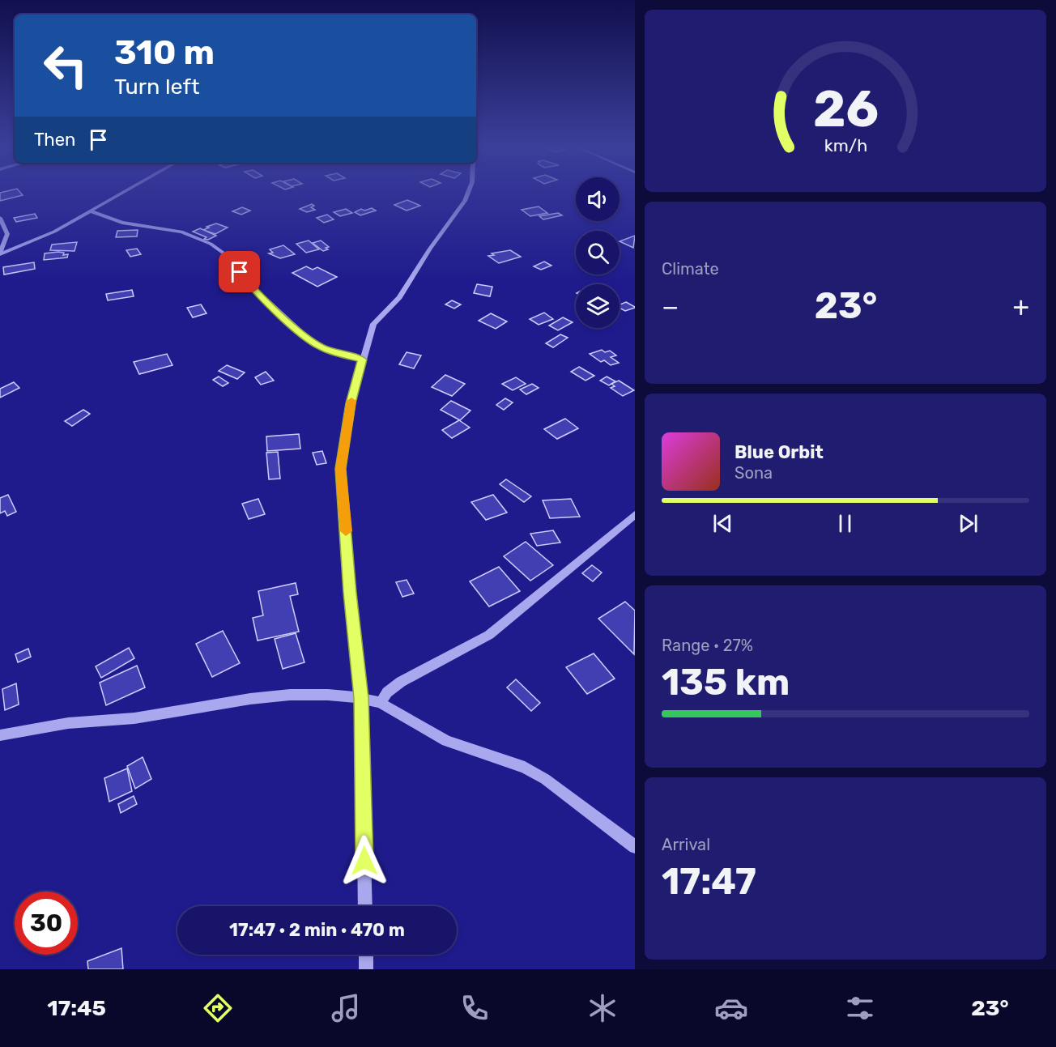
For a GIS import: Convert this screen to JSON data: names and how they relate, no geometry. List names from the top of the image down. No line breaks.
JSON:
{"page":{"turn":["310 m","Turn left"],"then":"Then","tile":["Climate",["Range · 27%","135 km"],["Arrival","17:47"]],"heat":["−","23°","+"],"song":["Blue Orbit","Sona"],"limit":"30","trip":"17:47 · 2 min · 470 m","tabs":["17:45","23°"],"gauge":["26","km/h"]}}
